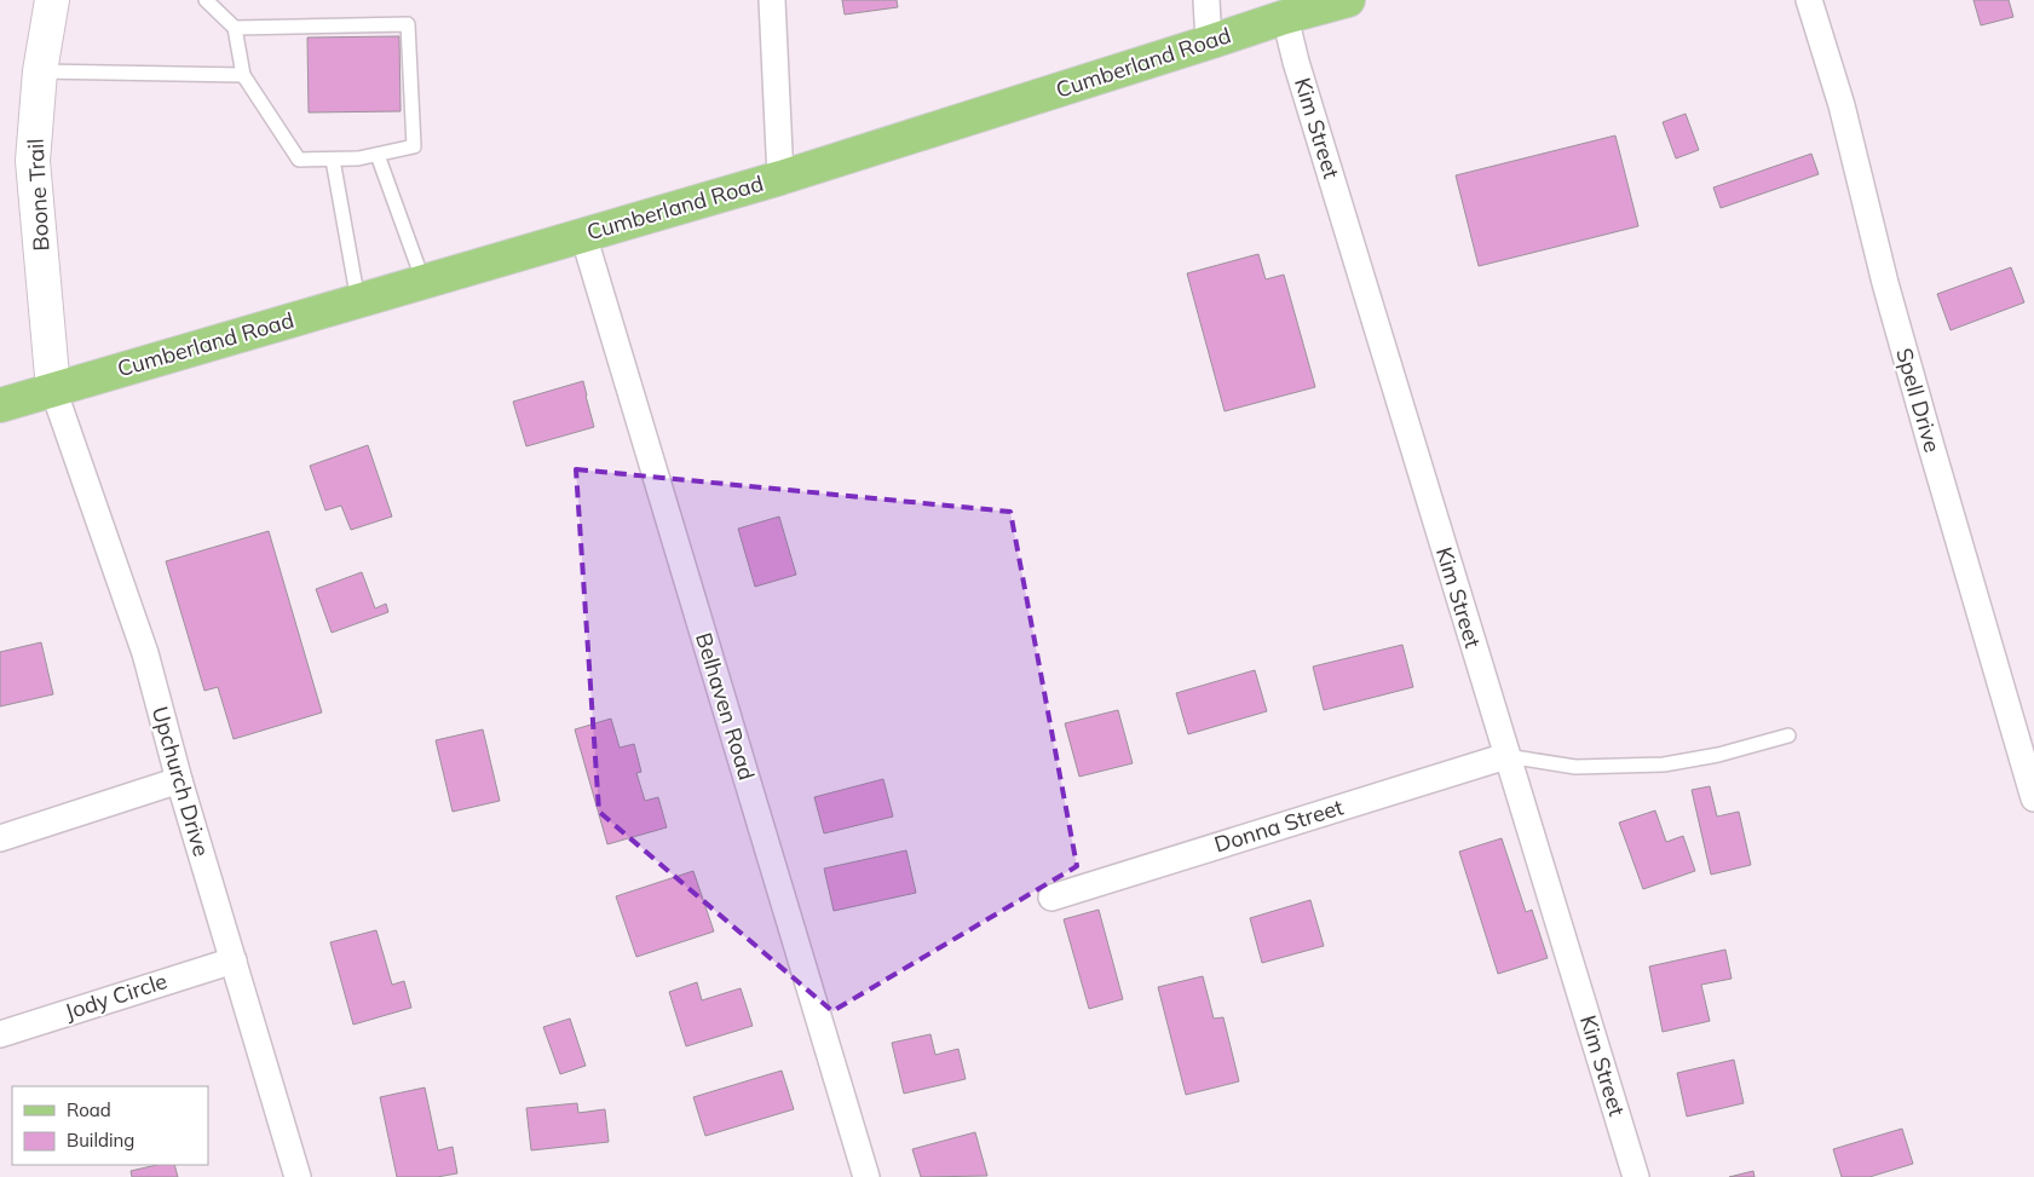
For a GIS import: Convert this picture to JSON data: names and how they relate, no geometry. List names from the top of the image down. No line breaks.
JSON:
{"streets":{"main road":["Cumberland Road"],"street":["Kim Street","Boone Trail","Spell Drive","Belhaven Road","Upchurch Drive","Donna Street","Jody Circle"]},"crossings":[["Cumberland Road","Kim Street"],["Cumberland Road","Boone Trail"],["Cumberland Road","Belhaven Road"],["Cumberland Road","Upchurch Drive"],["Kim Street","Donna Street"],["Boone Trail","Upchurch Drive"],["Upchurch Drive","Jody Circle"]],"legend":["Road","Building"]}
